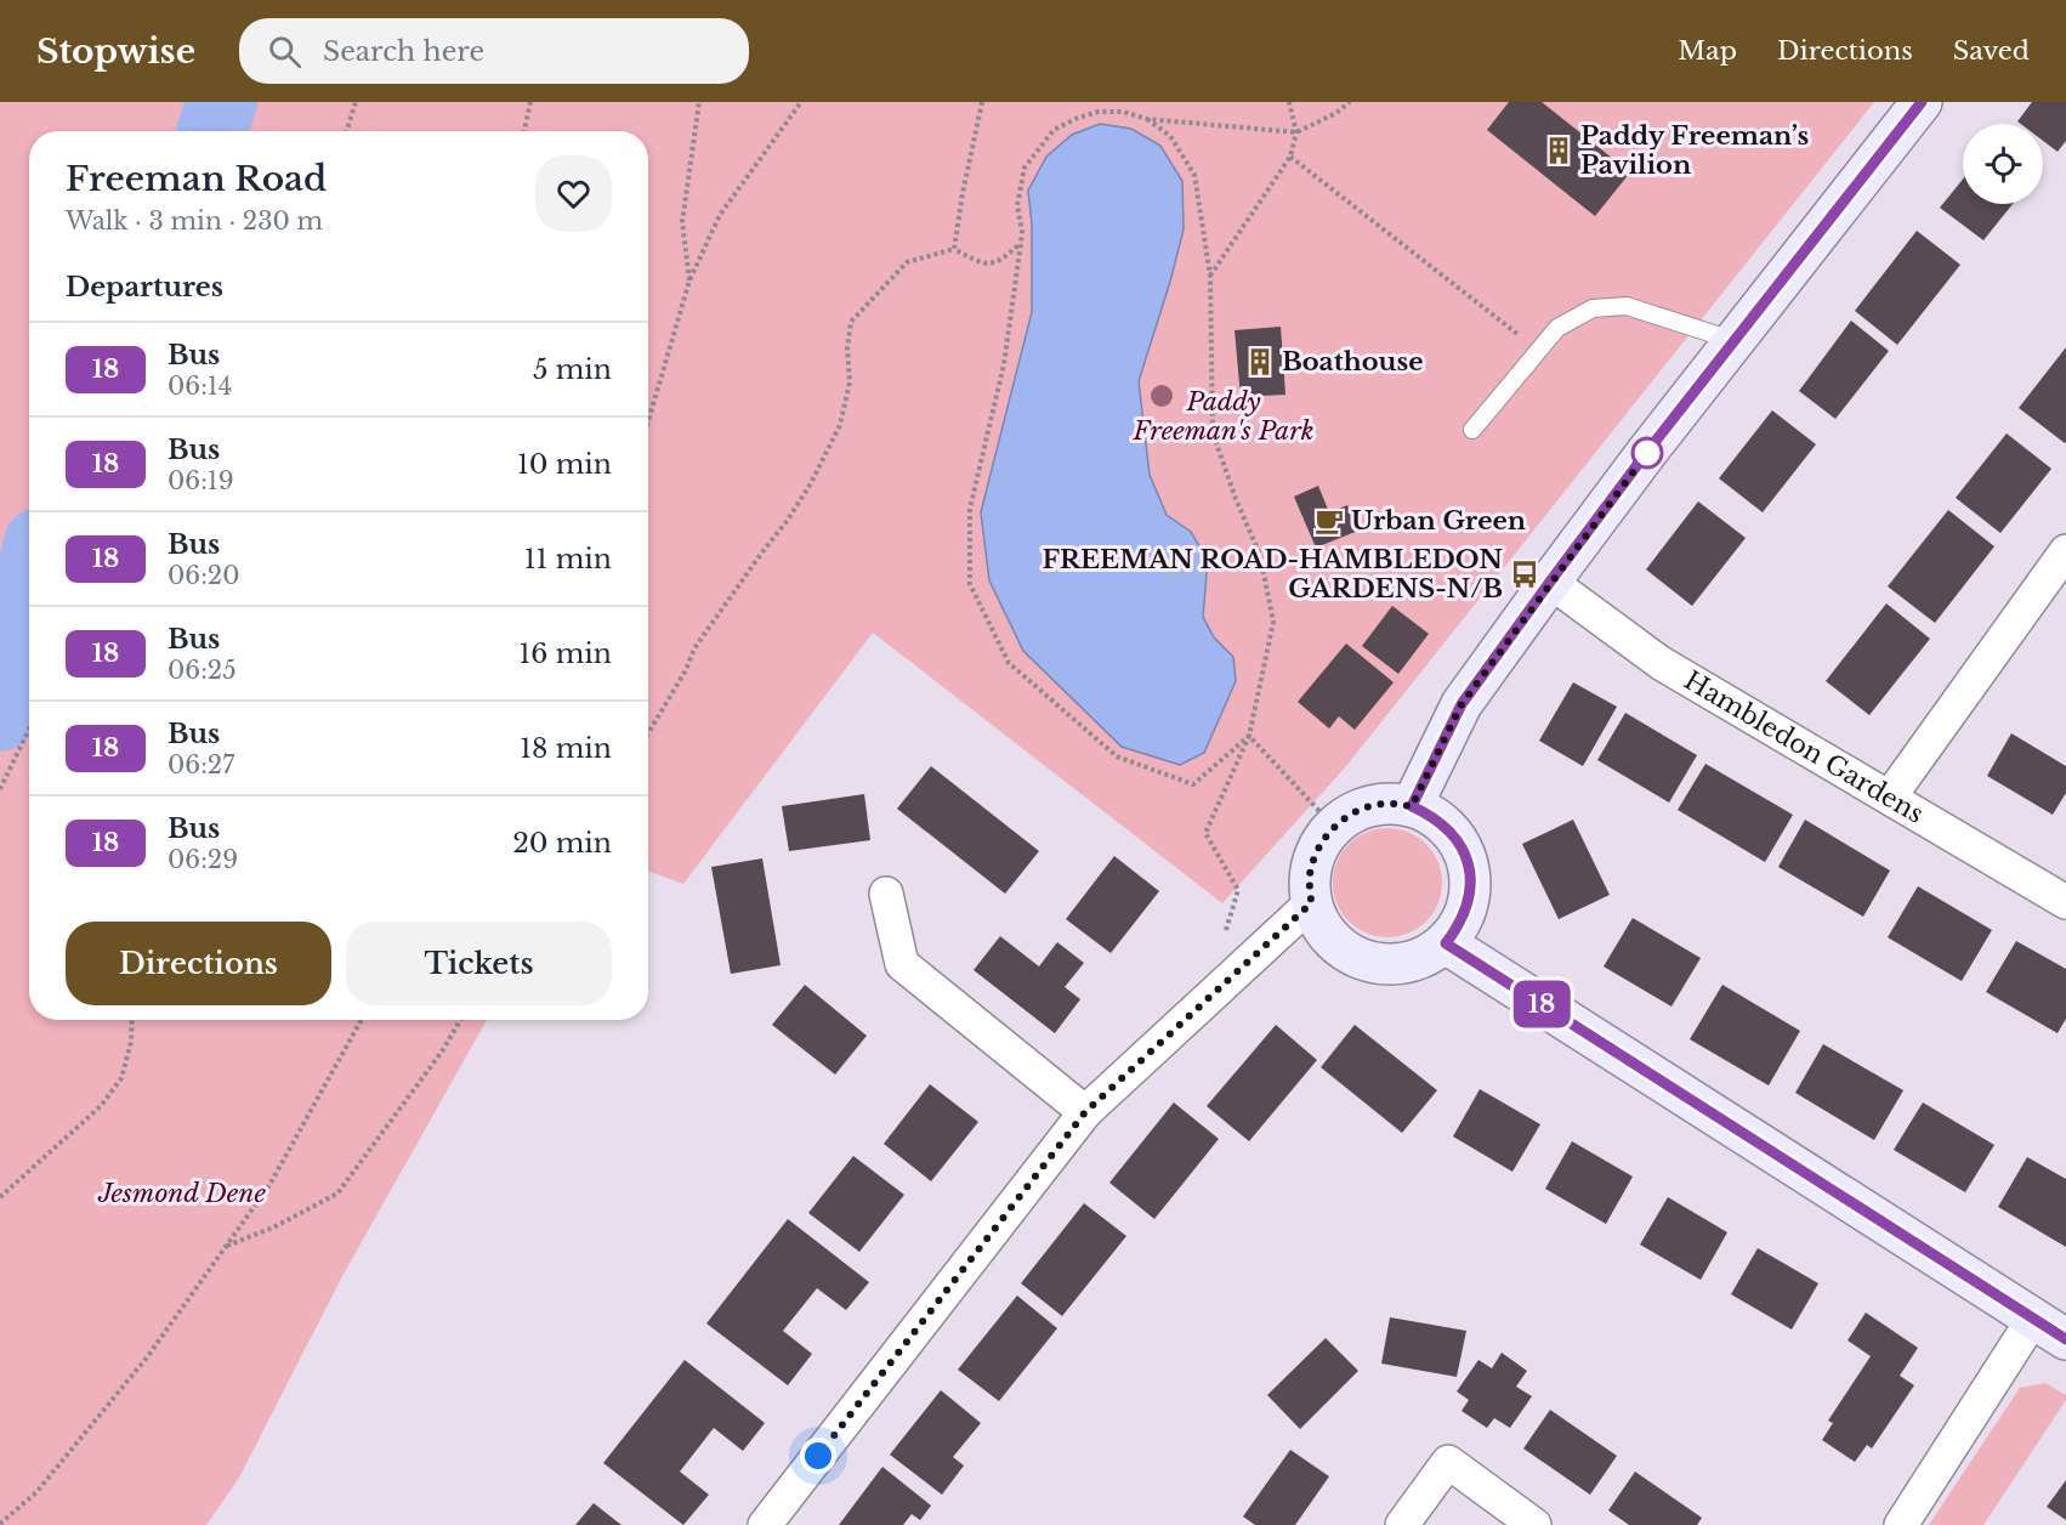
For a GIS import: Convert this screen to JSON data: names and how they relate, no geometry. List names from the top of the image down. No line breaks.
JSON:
{"streets":{"street":["Hambledon Gardens"]},"parks":["Paddy Freeman's Park","Jesmond Dene"],"places":{"building":["Paddy Freeman’s Pavilion","Boathouse"],"cafe":["Urban Green"],"bus stop":["FREEMAN ROAD-HAMBLEDON GARDENS-N/B"]},"lines":["bus line 18"],"page":{"header":"Stopwise","search":"Search here","nav":["Map","Directions","Saved"],"on_map":"18","heading":[["Freeman Road","Walk · 3 min · 230 m"],"Departures"],"list":[{"mark":"18","name":"Bus","note":"06:14","value":"5 min"},{"mark":"18","name":"Bus","note":"06:19","value":"10 min"},{"mark":"18","name":"Bus","note":"06:20","value":"11 min"},{"mark":"18","name":"Bus","note":"06:25","value":"16 min"},{"mark":"18","name":"Bus","note":"06:27","value":"18 min"},{"mark":"18","name":"Bus","note":"06:29","value":"20 min"}],"buttons":["Directions","Tickets"]}}
